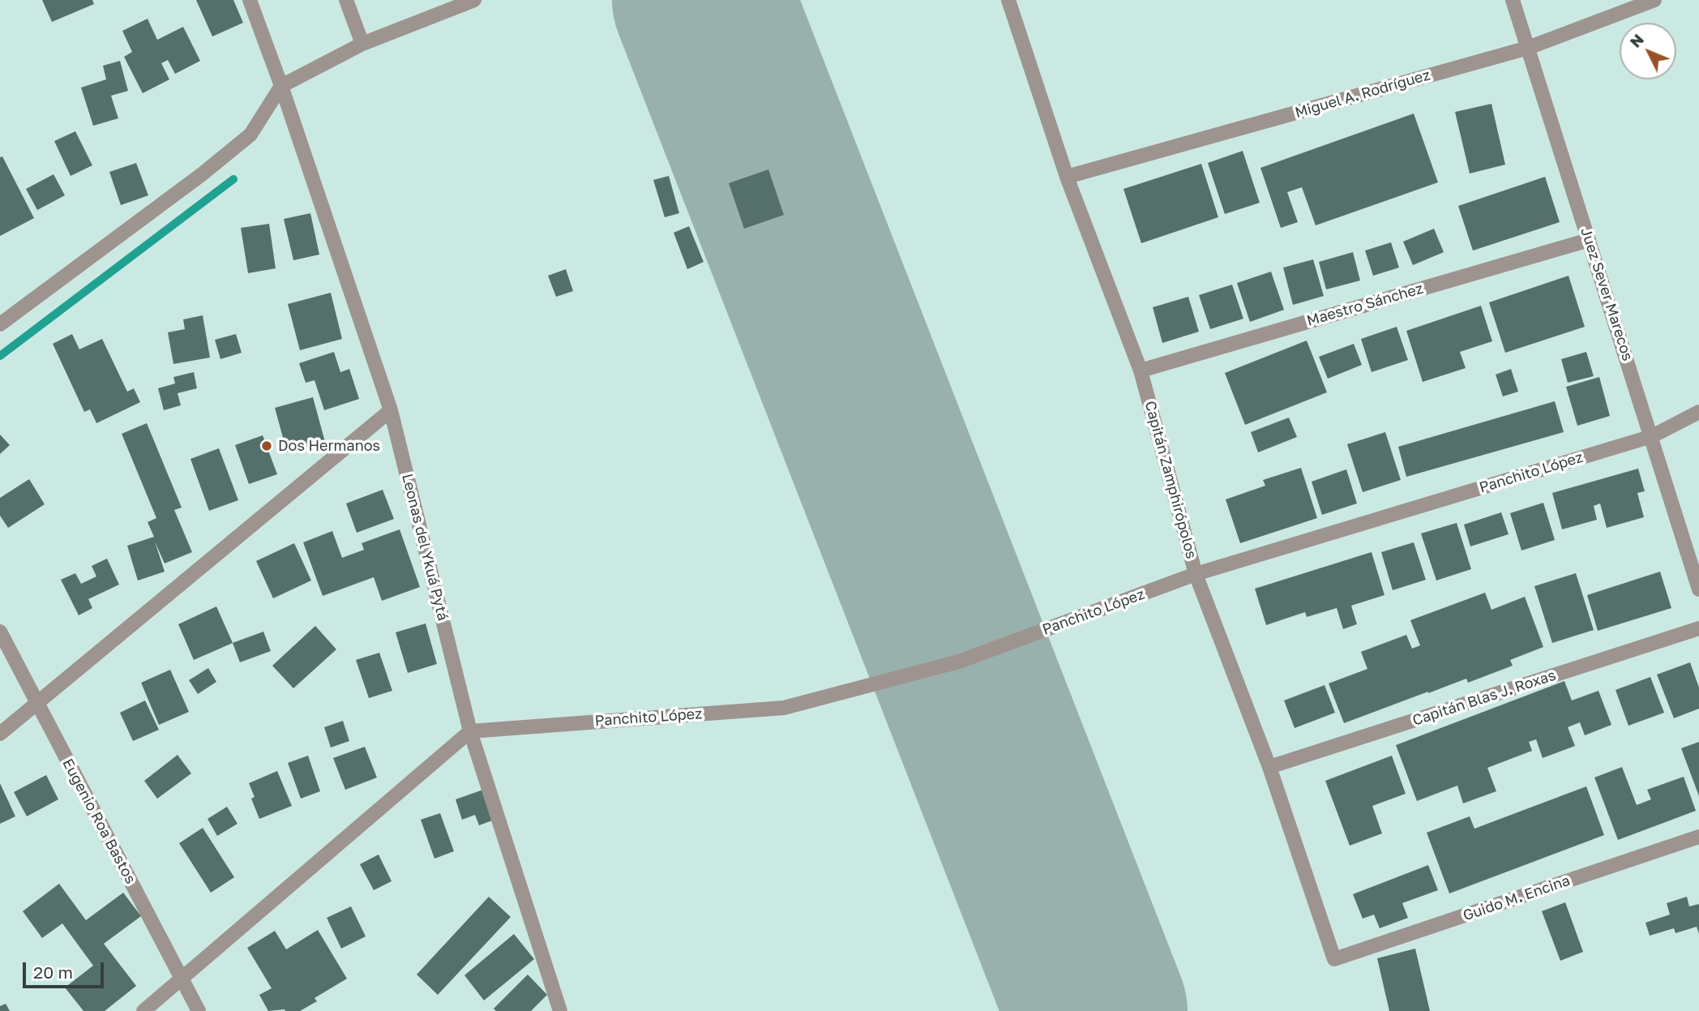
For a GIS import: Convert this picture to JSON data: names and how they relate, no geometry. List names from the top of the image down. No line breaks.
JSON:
{"streets":{"street":["Miguel A. Rodríguez","Juez Sever Marecos","Maestro Sánchez","Panchito López","Capitán Zamphirópolos","Leonas del Ykuá Pytá","Capitán Blas J. Roxas","Eugenio Roa Bastos","Guido M. Encina"]},"crossings":[["Miguel A. Rodríguez","Juez Sever Marecos"],["Miguel A. Rodríguez","Capitán Zamphirópolos"],["Juez Sever Marecos","Maestro Sánchez"],["Juez Sever Marecos","Panchito López"],["Maestro Sánchez","Capitán Zamphirópolos"],["Panchito López","Capitán Zamphirópolos"],["Panchito López","Leonas del Ykuá Pytá"],["Capitán Zamphirópolos","Capitán Blas J. Roxas"],["Capitán Zamphirópolos","Guido M. Encina"]],"places":["Dos Hermanos"],"scale_bar":"20 m","north":"top left"}
